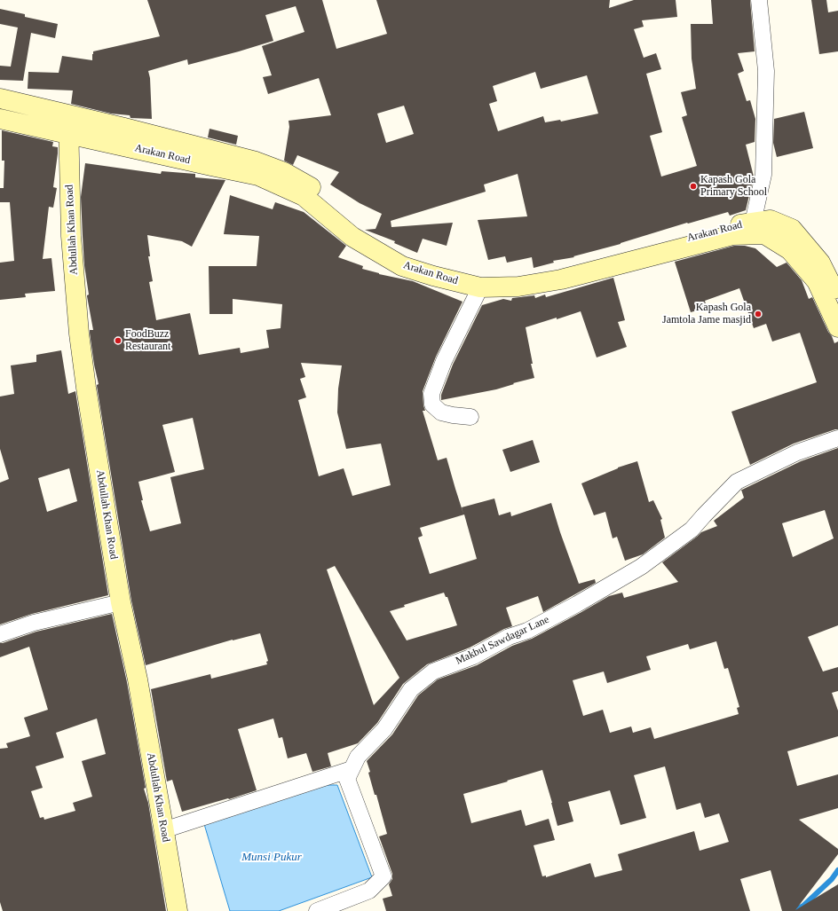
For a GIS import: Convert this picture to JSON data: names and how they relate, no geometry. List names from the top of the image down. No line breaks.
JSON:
{"streets":{"main road":["Arakan Road","Abdullah Khan Road"],"street":["Makbul Sawdagar Lane"]},"crossings":[["Arakan Road","Abdullah Khan Road"]],"water":["Munsi Pukur"],"places":["Kapash Gola Primary School","Kapash Gola Jamtola Jame masjid","FoodBuzz Restaurant"]}
